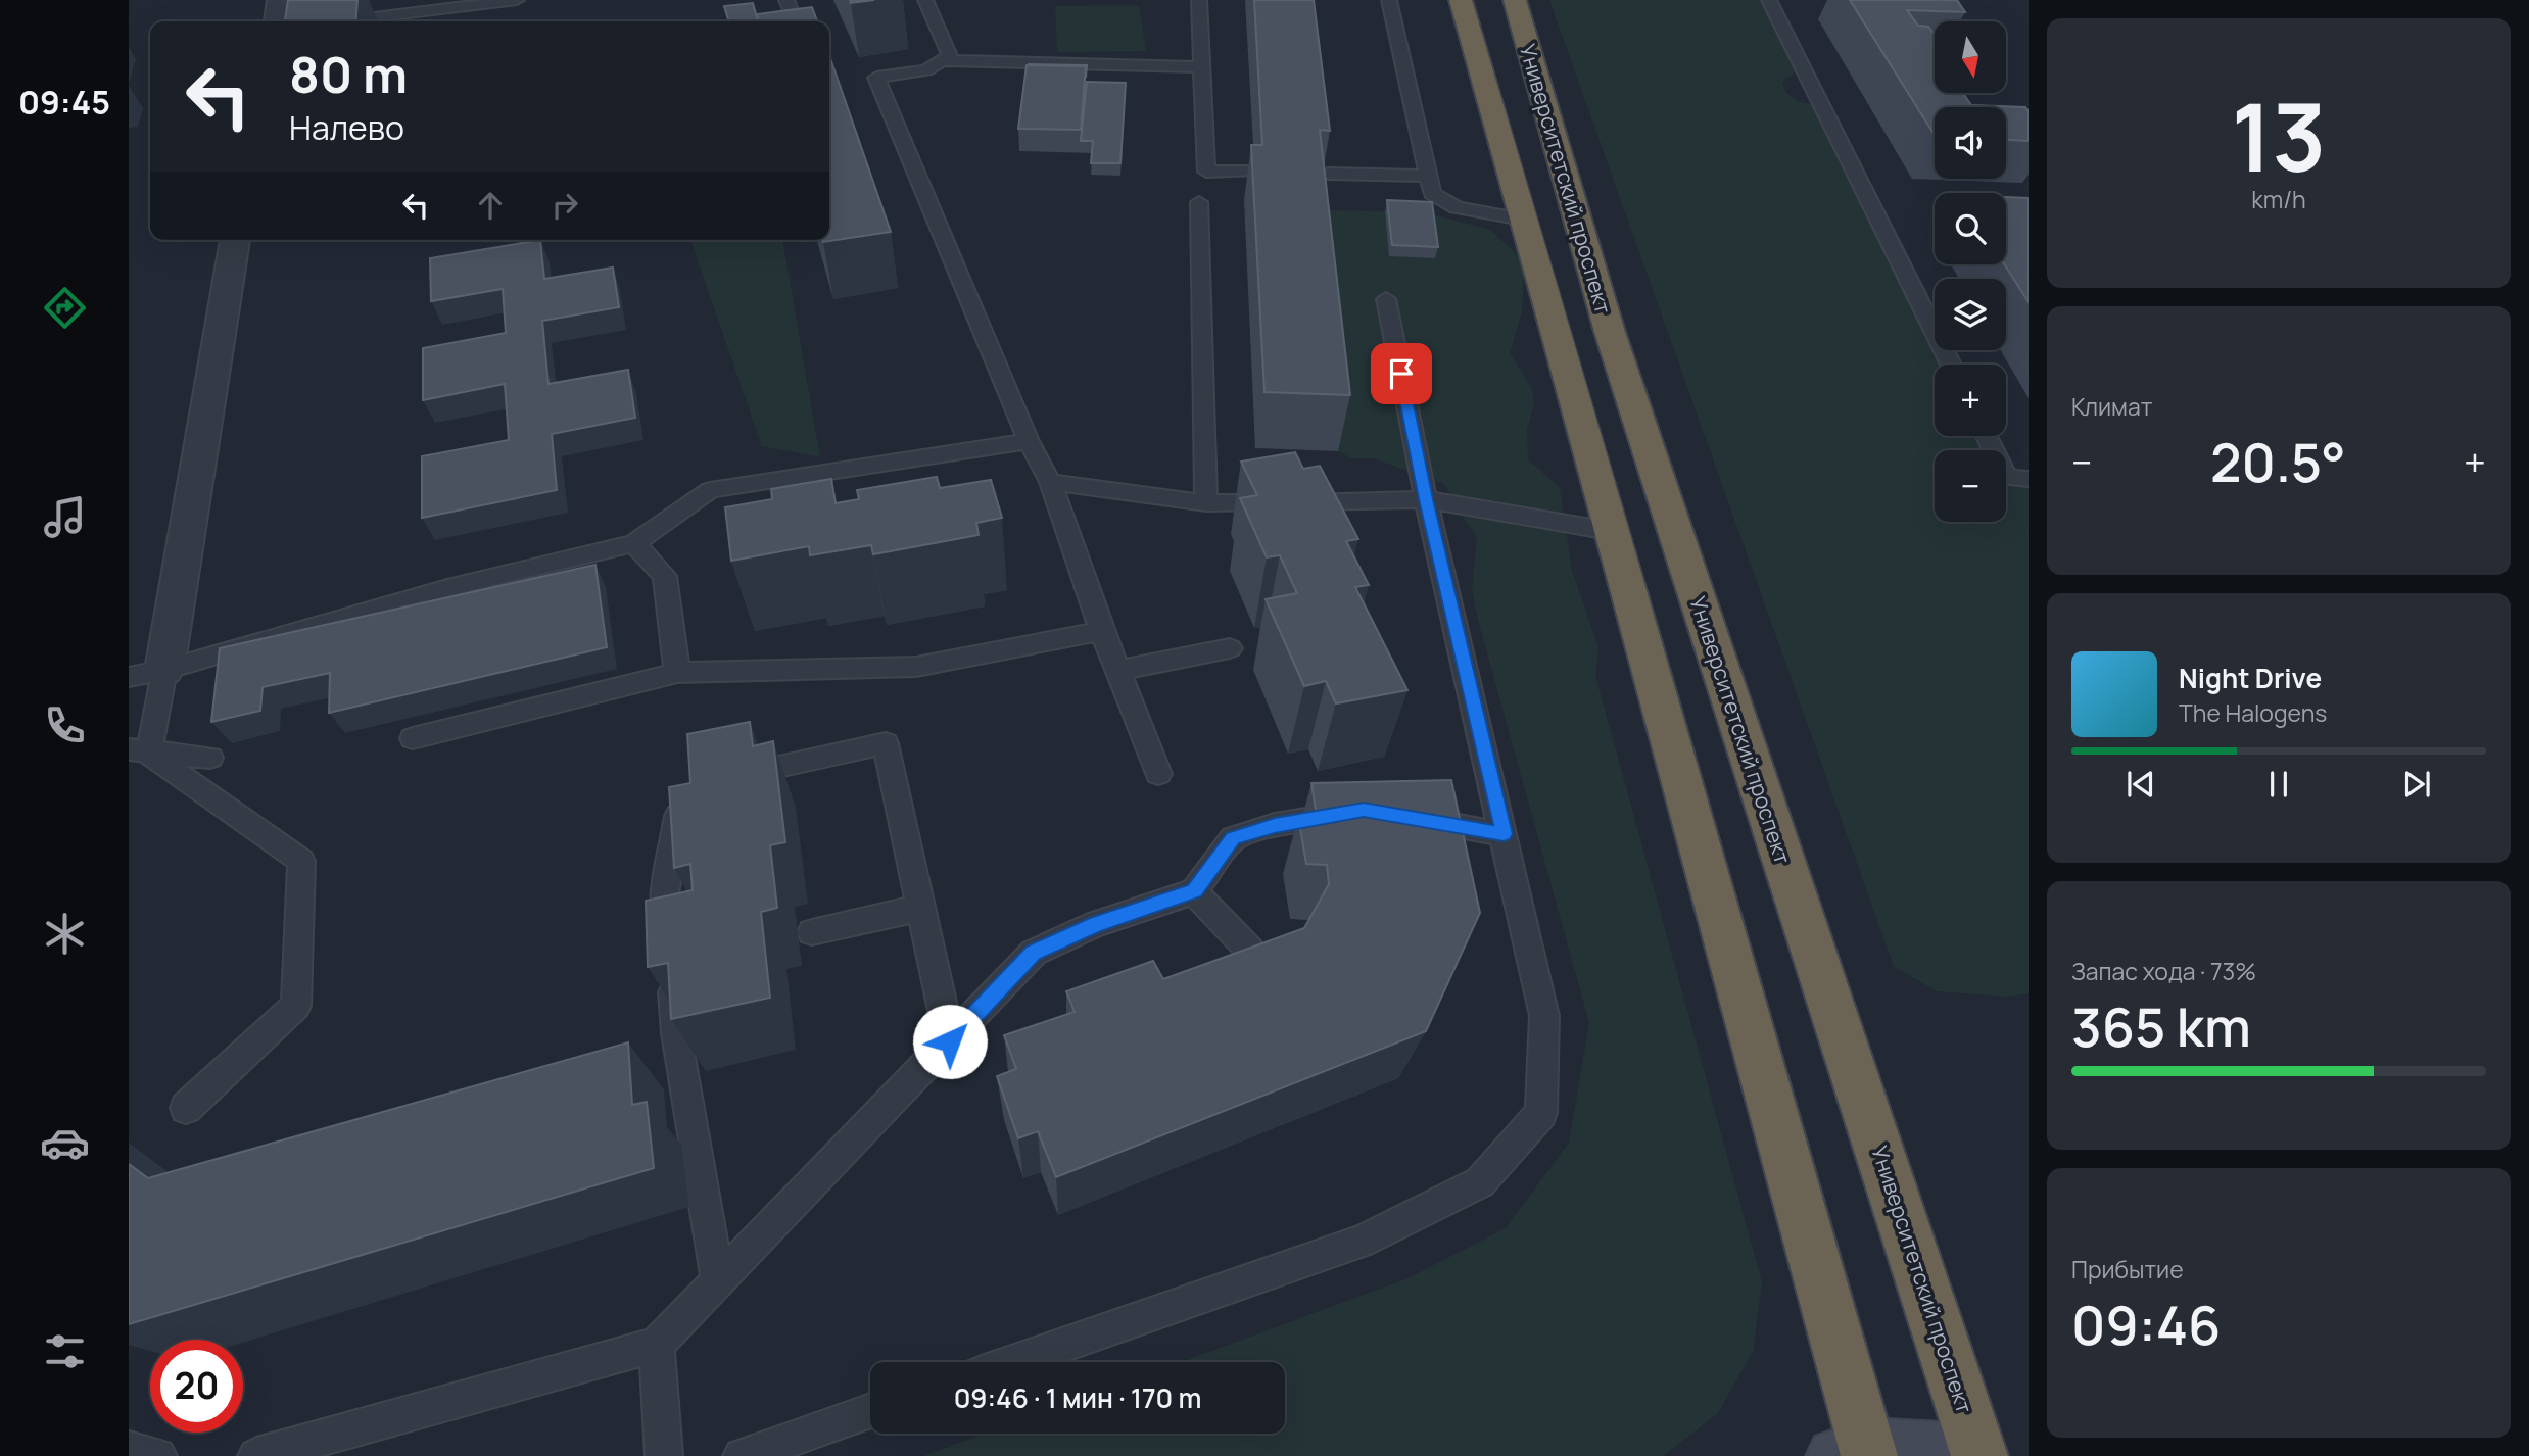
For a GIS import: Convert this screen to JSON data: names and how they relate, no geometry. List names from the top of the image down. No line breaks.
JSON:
{"streets":{"highway":["Университетский проспект"]},"north":"bottom","page":{"tabs":"09:45","tile":[["13","km/h"],"Климат",["Запас хода · 73%","365 km"],["Прибытие","09:46"]],"map_buttons":["+","−"],"turn":["80 m","Налево"],"heat":["−","20.5°","+"],"song":["Night Drive","The Halogens"],"limit":"20","trip":"09:46 · 1 мин · 170 m"}}
